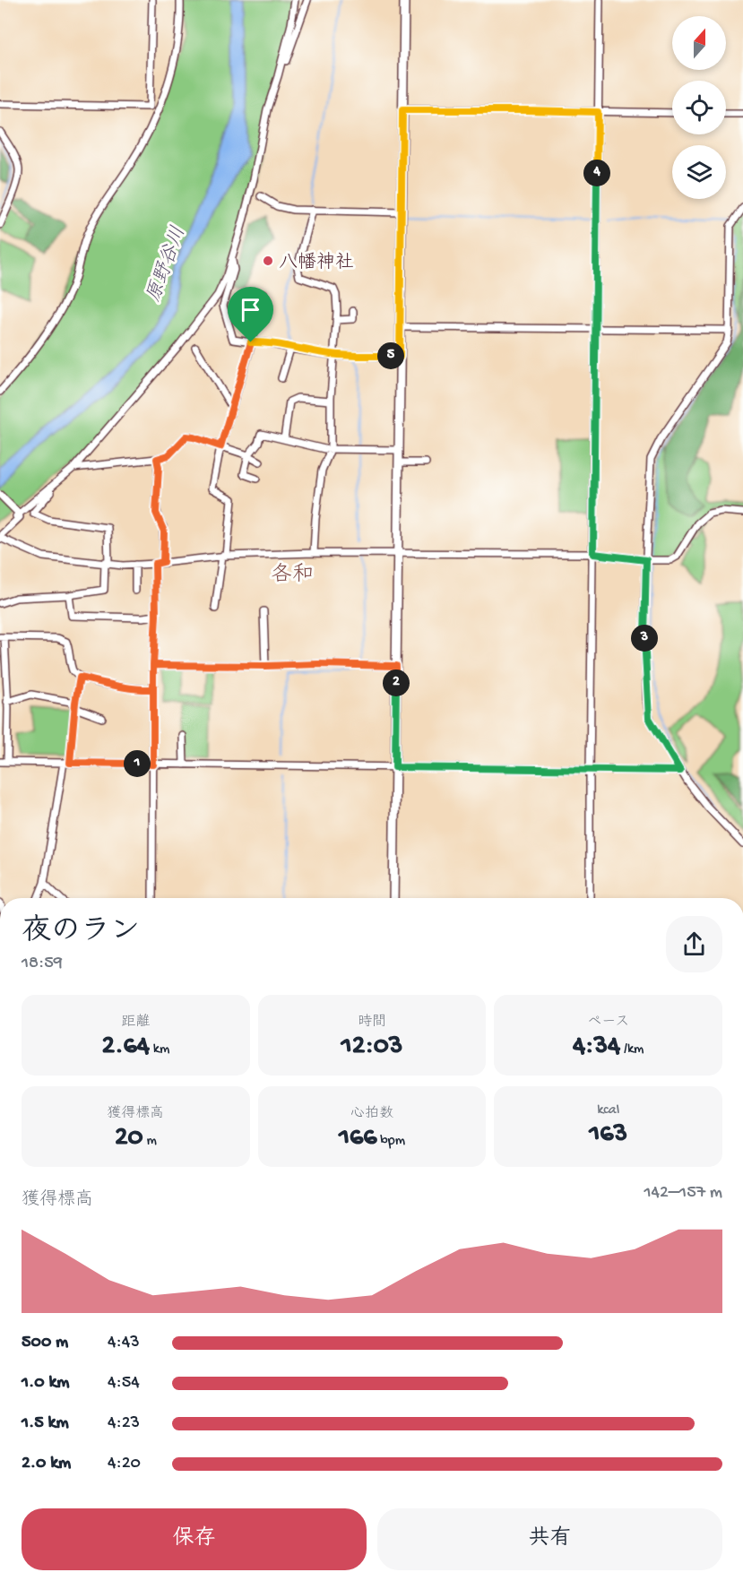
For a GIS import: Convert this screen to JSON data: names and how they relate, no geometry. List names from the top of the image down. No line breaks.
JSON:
{"districts":["各和"],"water":["原野谷川"],"places":["八幡神社"],"north":"top","page":{"pins":["4","5","3","2","1"],"heading":["夜のラン","18:59"],"stats":[["距離","2.64 km"],["時間","12:03"],["ペース","4:34 /km"],["獲得標高","20 m"],["心拍数","166 bpm"],["kcal","163"]],"chart":["獲得標高","142–157 m"],"list":[{"name":"500 m","note":"4:43"},{"name":"1.0 km","note":"4:54"},{"name":"1.5 km","note":"4:23"},{"name":"2.0 km","note":"4:20"}],"buttons":["保存","共有"]}}
